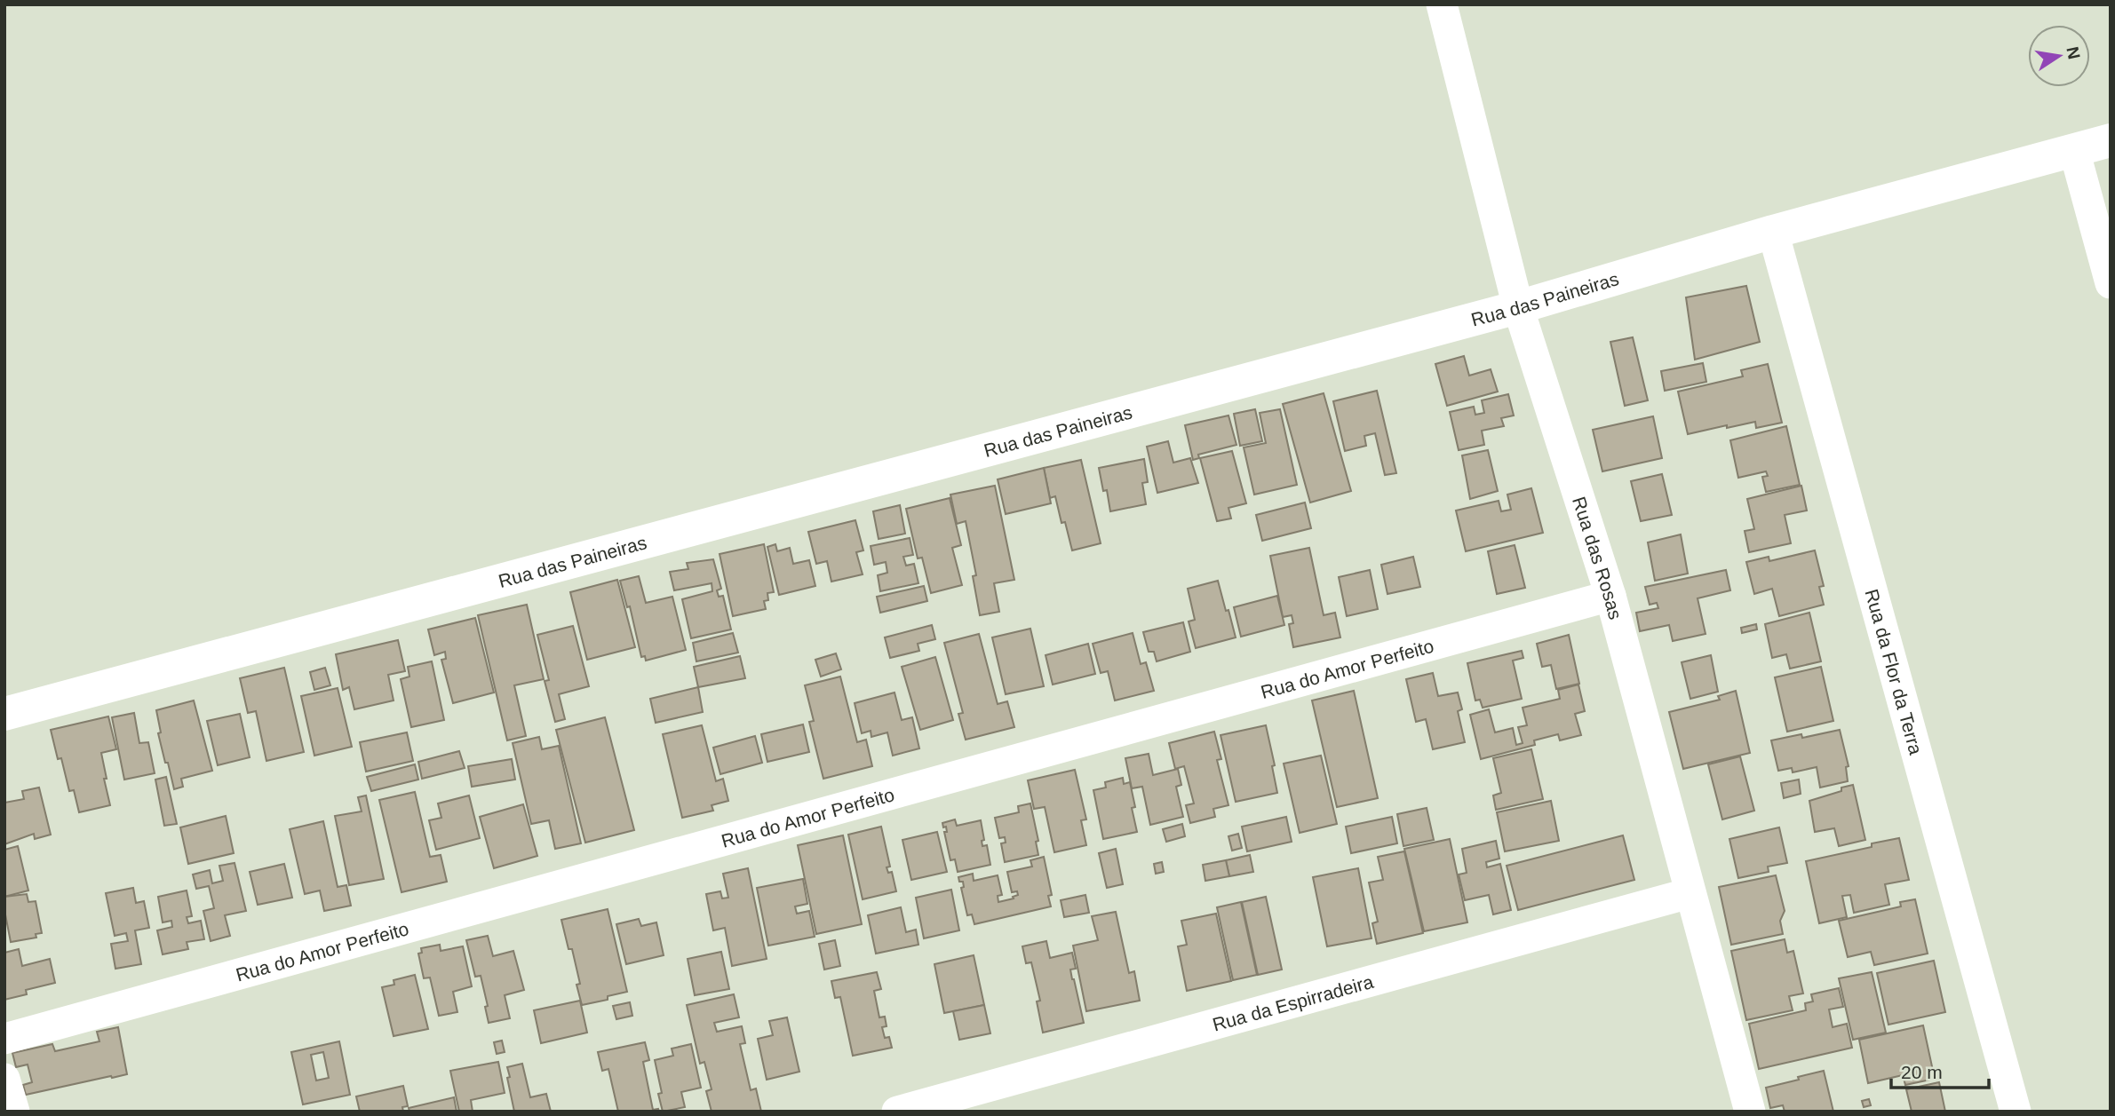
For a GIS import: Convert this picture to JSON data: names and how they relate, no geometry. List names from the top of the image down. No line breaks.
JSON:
{"streets":{"street":["Rua das Paineiras","Rua das Rosas","Rua do Amor Perfeito","Rua da Flor da Terra","Rua da Espirradeira"]},"crossings":[["Rua das Paineiras","Rua das Rosas"],["Rua das Paineiras","Rua da Flor da Terra"],["Rua das Rosas","Rua do Amor Perfeito"],["Rua das Rosas","Rua da Espirradeira"]],"scale_bar":"20 m","north":"right"}
